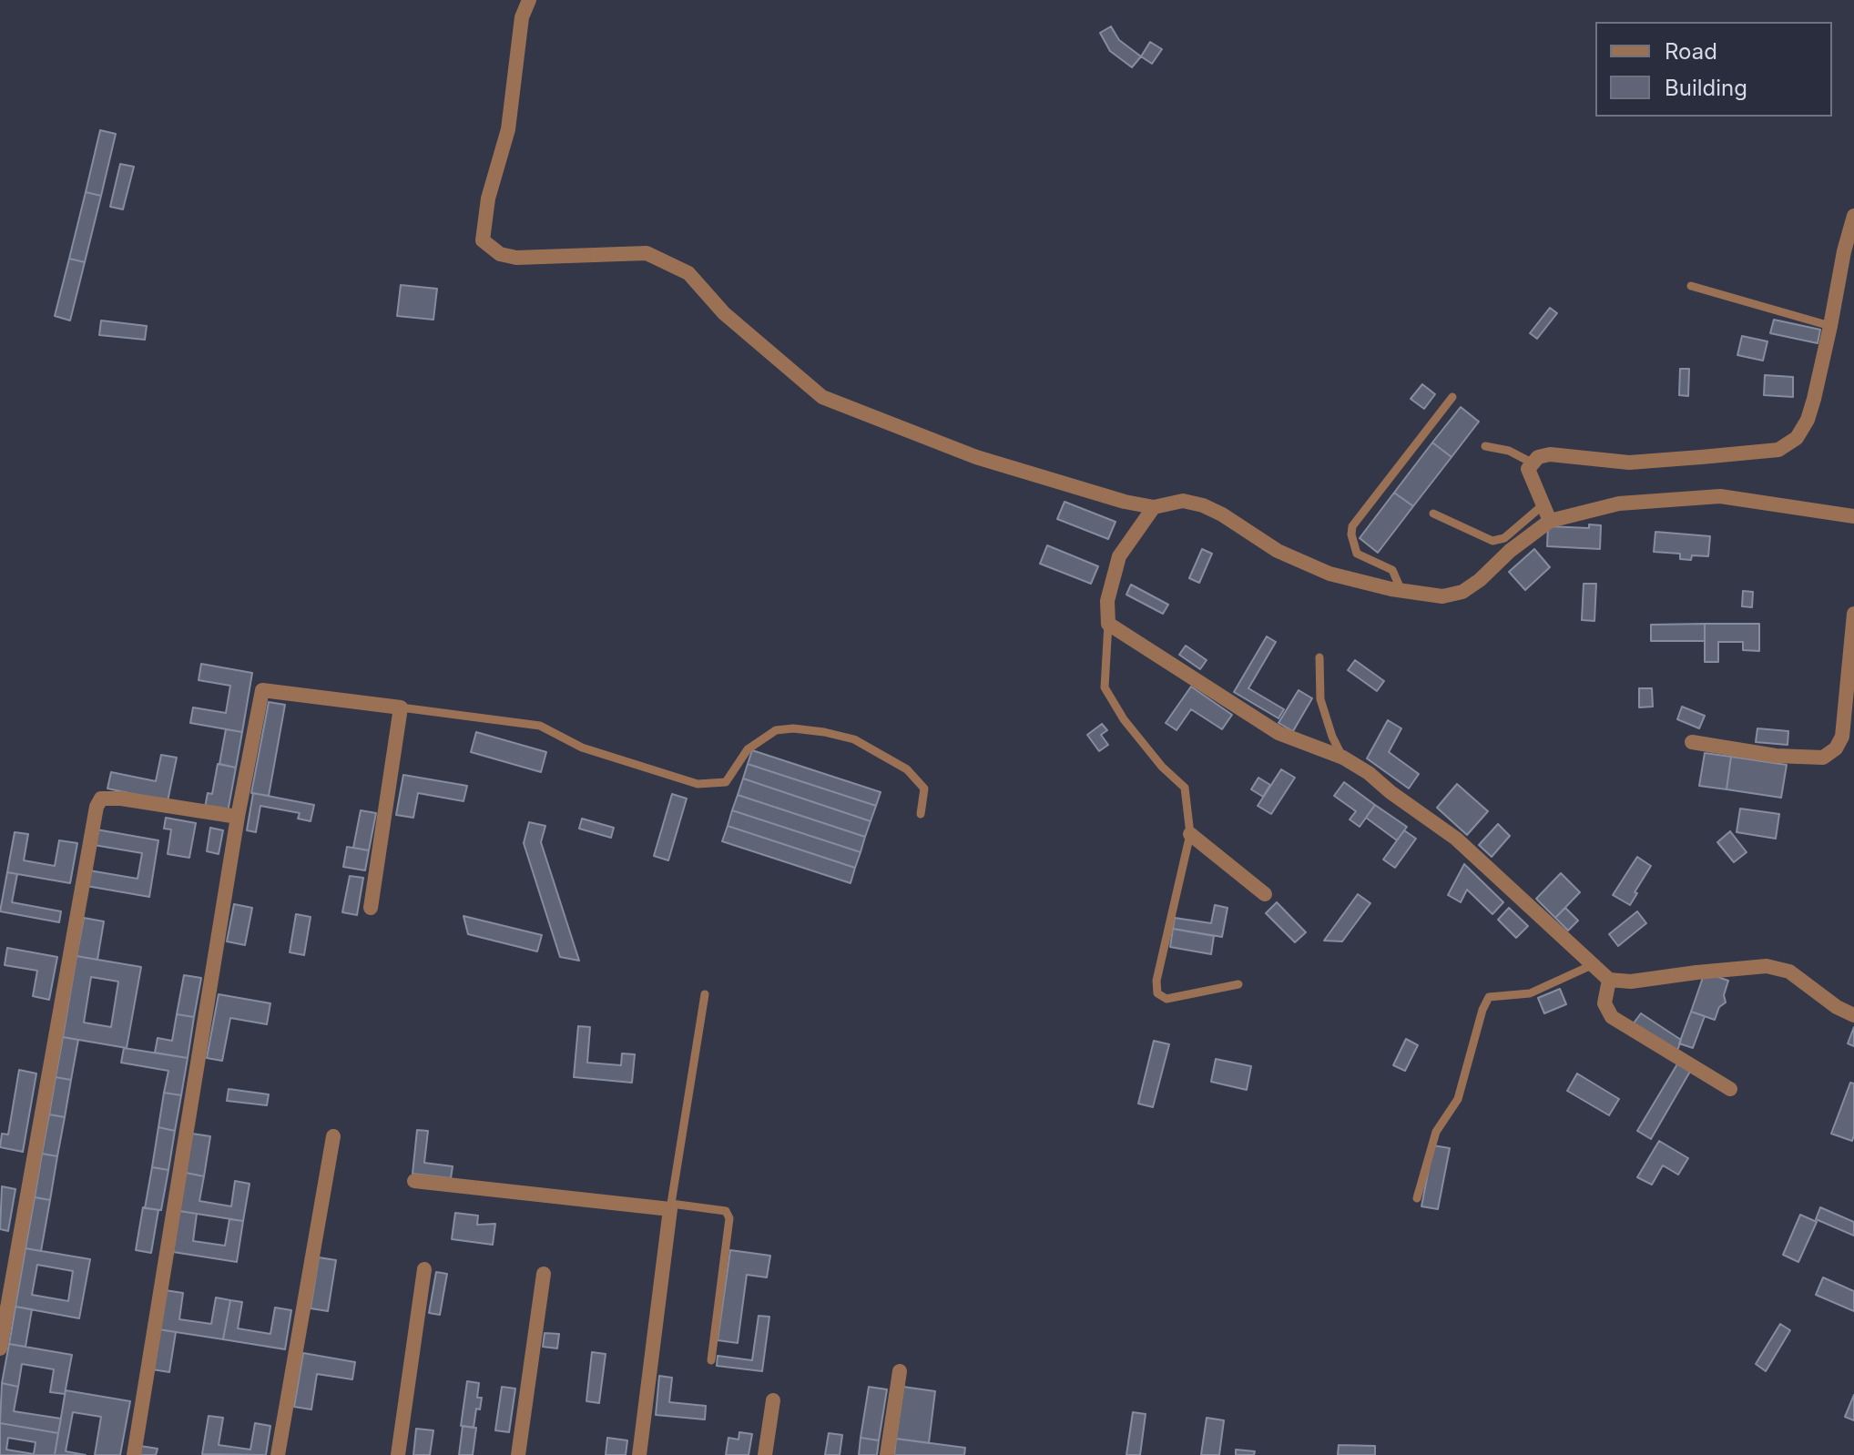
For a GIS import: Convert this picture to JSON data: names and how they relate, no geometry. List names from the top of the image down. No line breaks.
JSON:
{"legend":["Road","Building"]}
